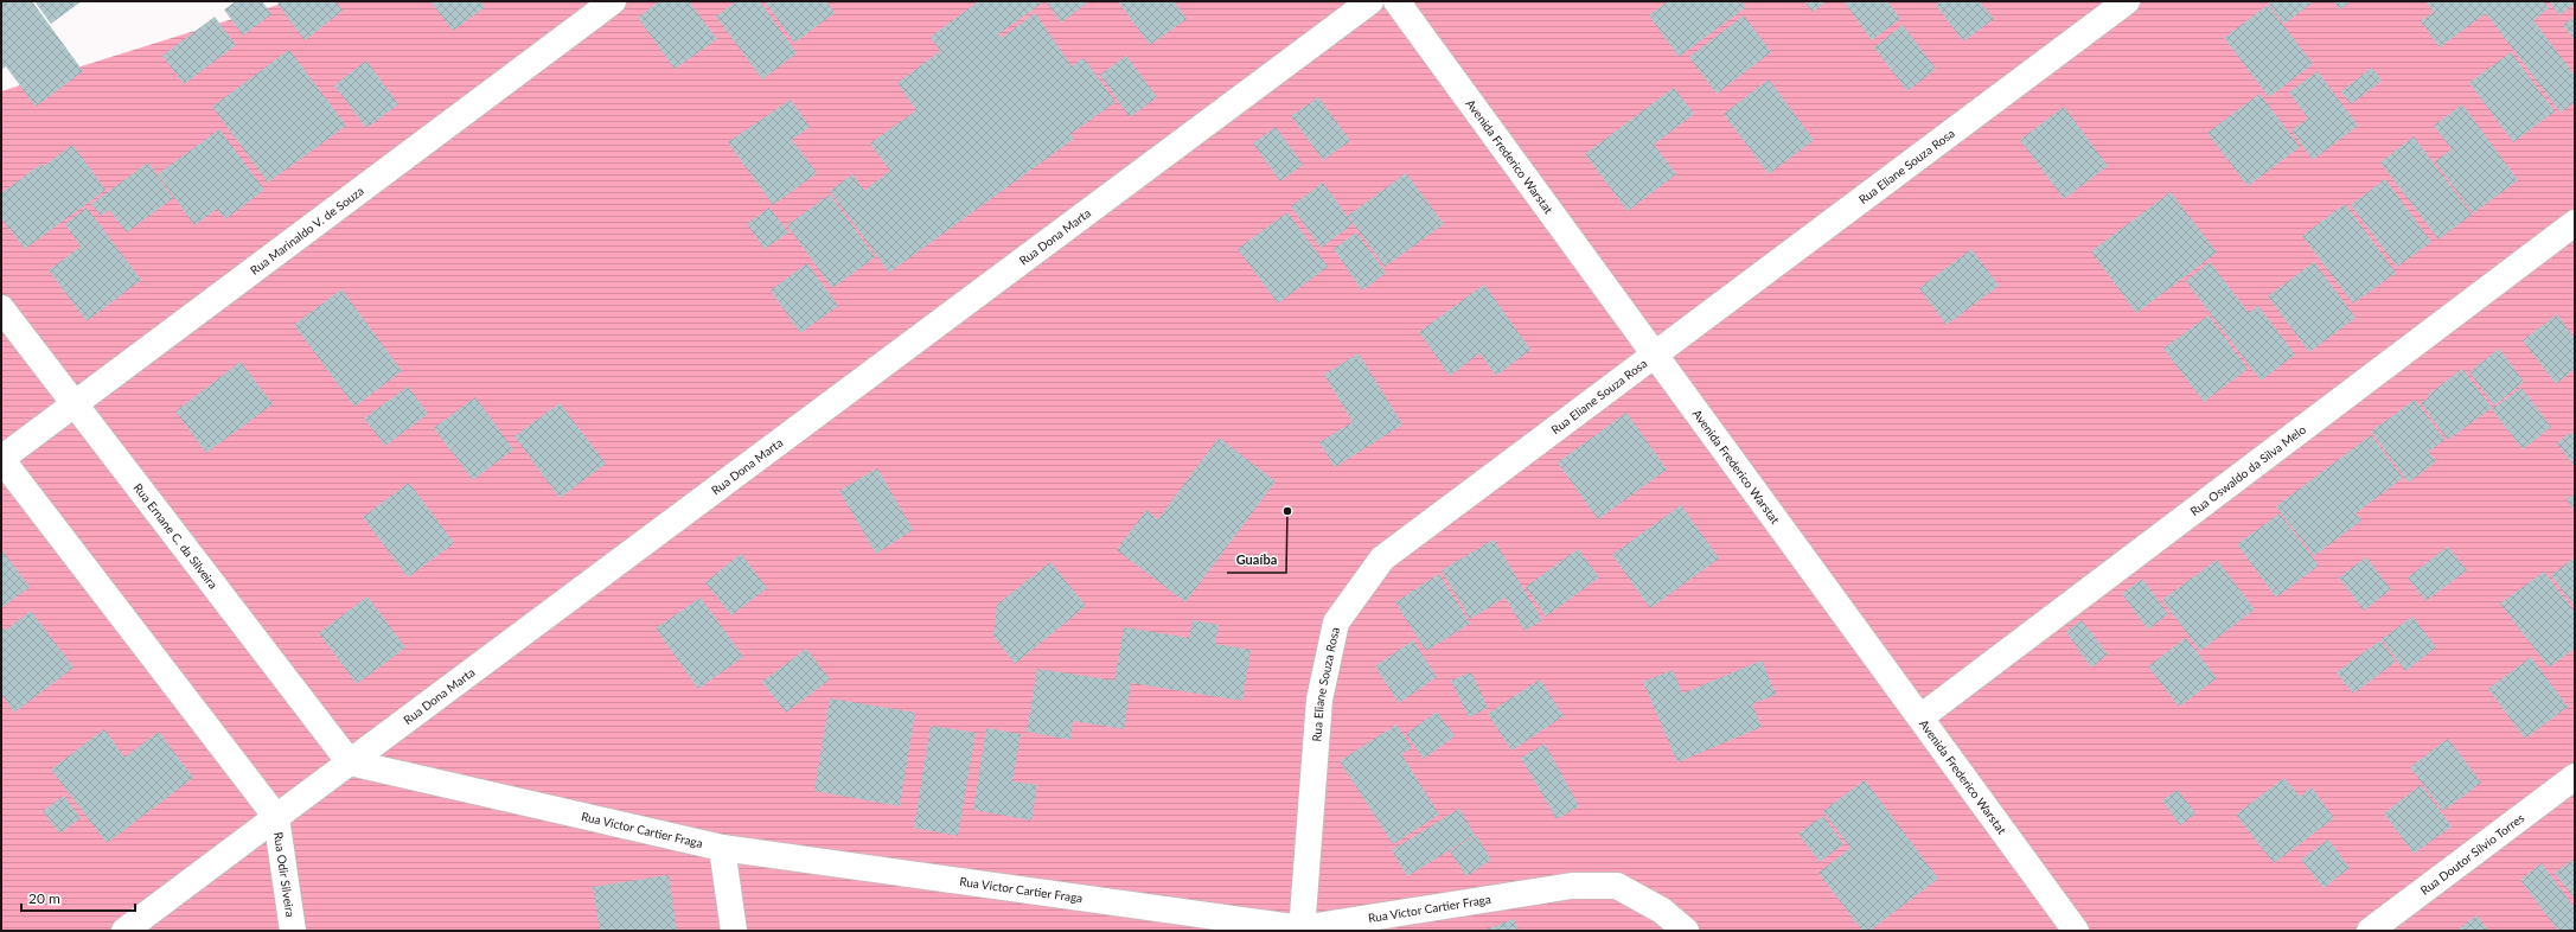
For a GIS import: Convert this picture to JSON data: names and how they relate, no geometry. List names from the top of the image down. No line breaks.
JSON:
{"streets":{"street":["Avenida Frederico Warstat","Rua Eliane Souza Rosa","Rua Marinaldo V. de Souza","Rua Dona Marta","Rua Oswaldo da Silva Melo","Rua Ernane C. da Silveira","Rua Victor Cartier Fraga","Rua Doutor Sílvio Torres","Rua Odir Silveira"]},"crossings":[["Avenida Frederico Warstat","Rua Eliane Souza Rosa"],["Avenida Frederico Warstat","Rua Oswaldo da Silva Melo"],["Rua Eliane Souza Rosa","Rua Victor Cartier Fraga"],["Rua Marinaldo V. de Souza","Rua Ernane C. da Silveira"],["Rua Dona Marta","Rua Ernane C. da Silveira"],["Rua Dona Marta","Rua Victor Cartier Fraga"],["Rua Dona Marta","Rua Odir Silveira"],["Rua Ernane C. da Silveira","Rua Victor Cartier Fraga"]],"places":["Guaíba"],"scale_bar":"20 m"}
